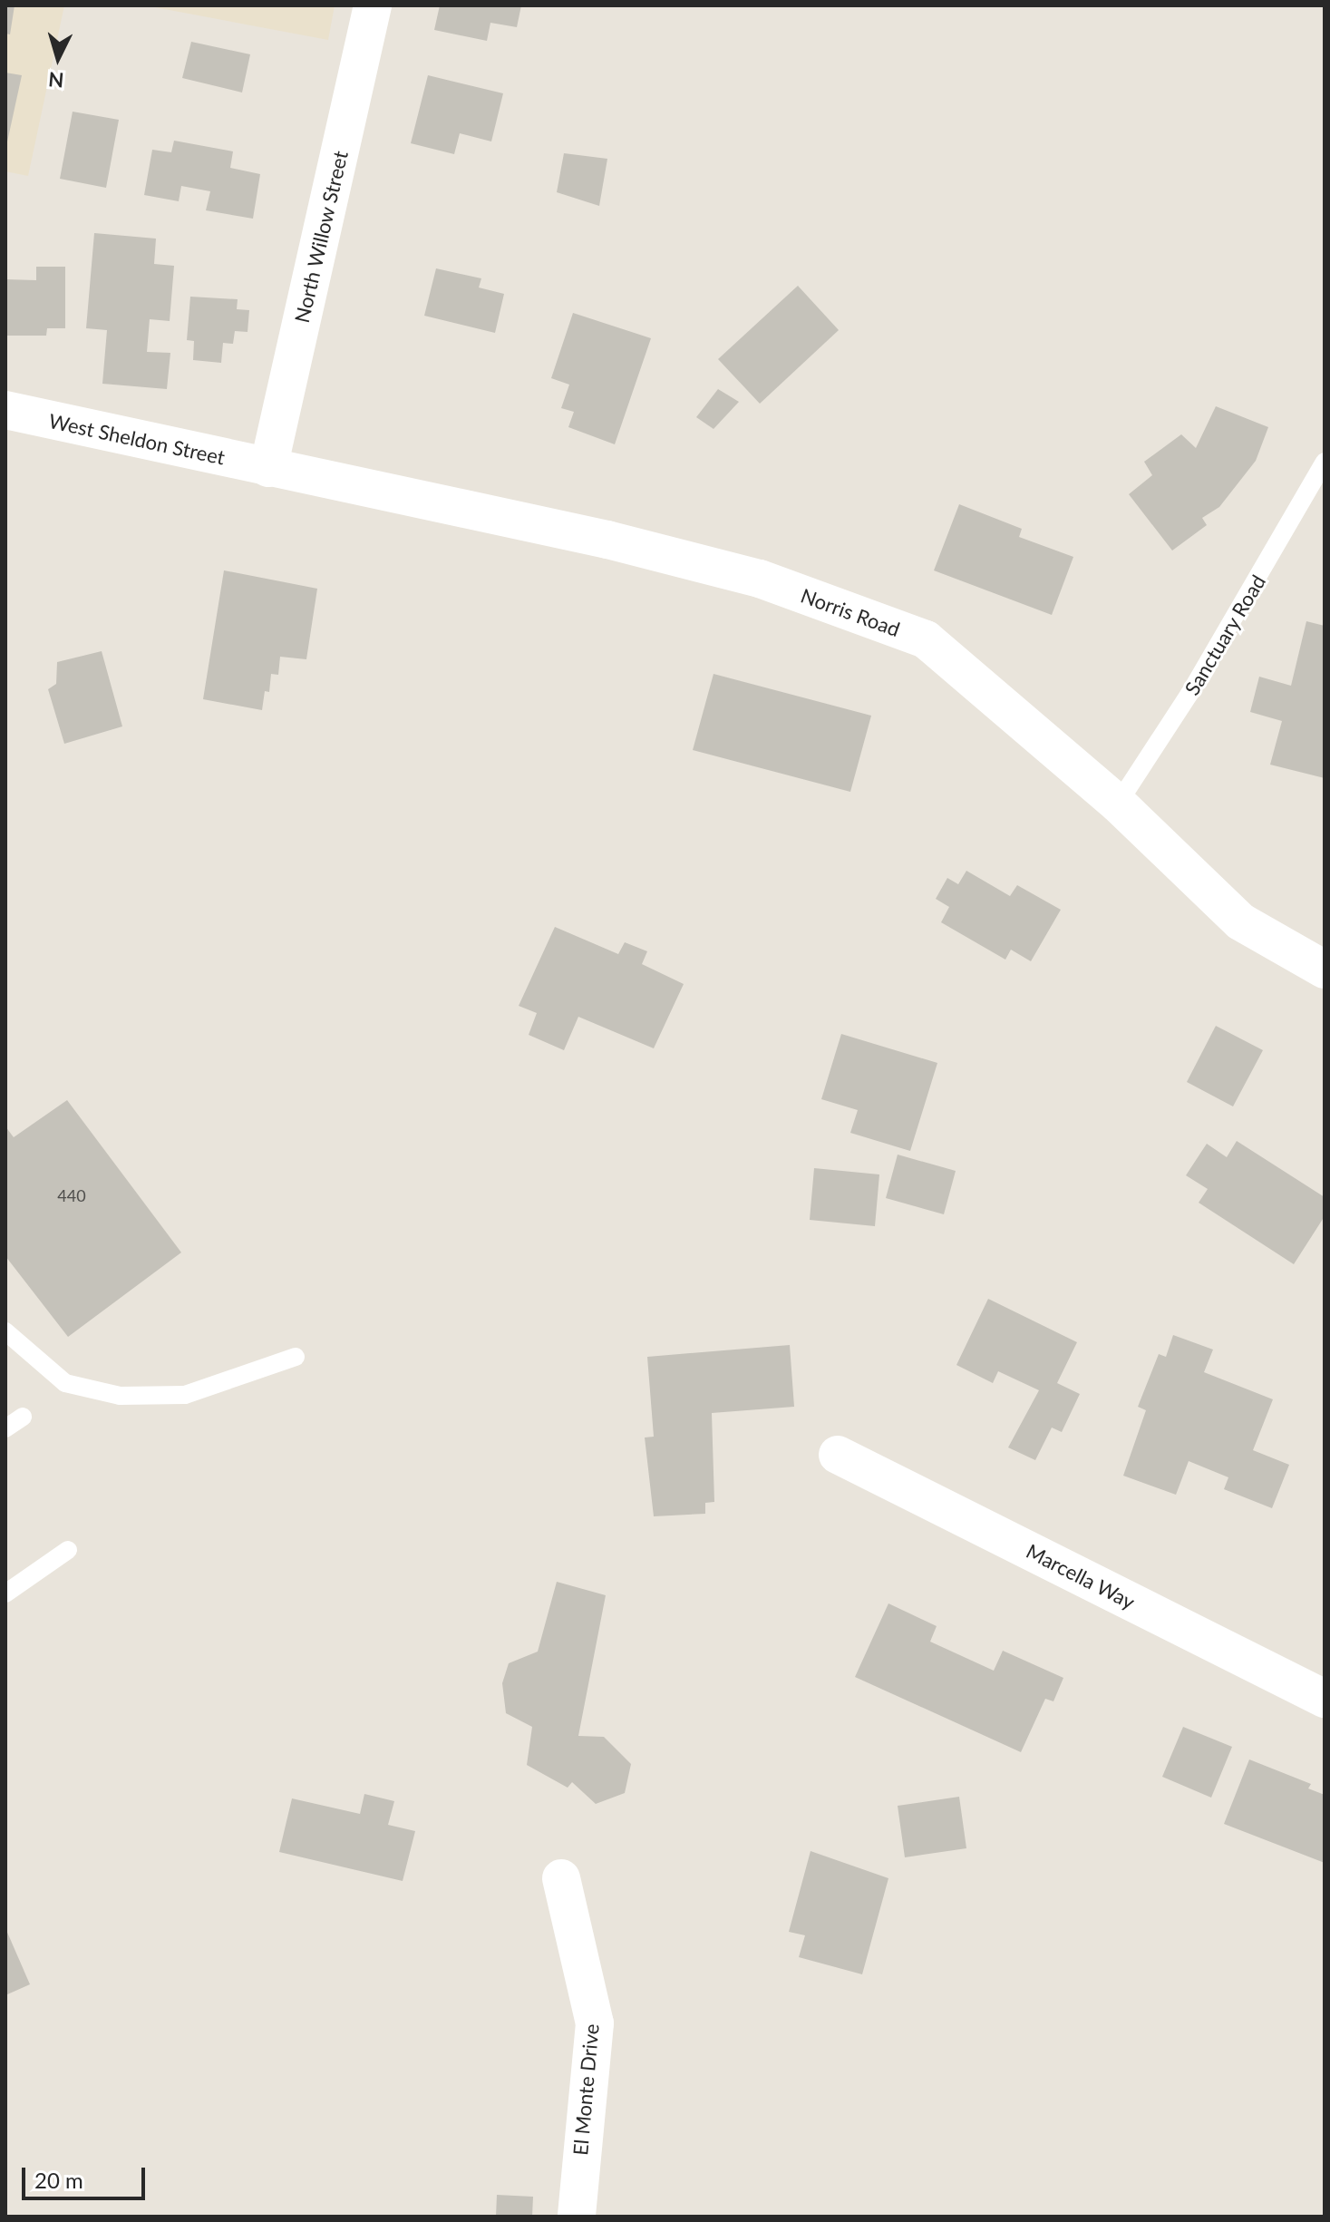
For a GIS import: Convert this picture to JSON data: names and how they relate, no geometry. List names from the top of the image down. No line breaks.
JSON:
{"streets":{"street":["North Willow Street","West Sheldon Street","Norris Road","Marcella Way","El Monte Drive"],"lane":["Sanctuary Road"]},"crossings":[["North Willow Street","West Sheldon Street"],["North Willow Street","Norris Road"],["West Sheldon Street","Norris Road"],["Norris Road","Sanctuary Road"]],"house_numbers":["440"],"scale_bar":"20 m","north":"bottom"}
